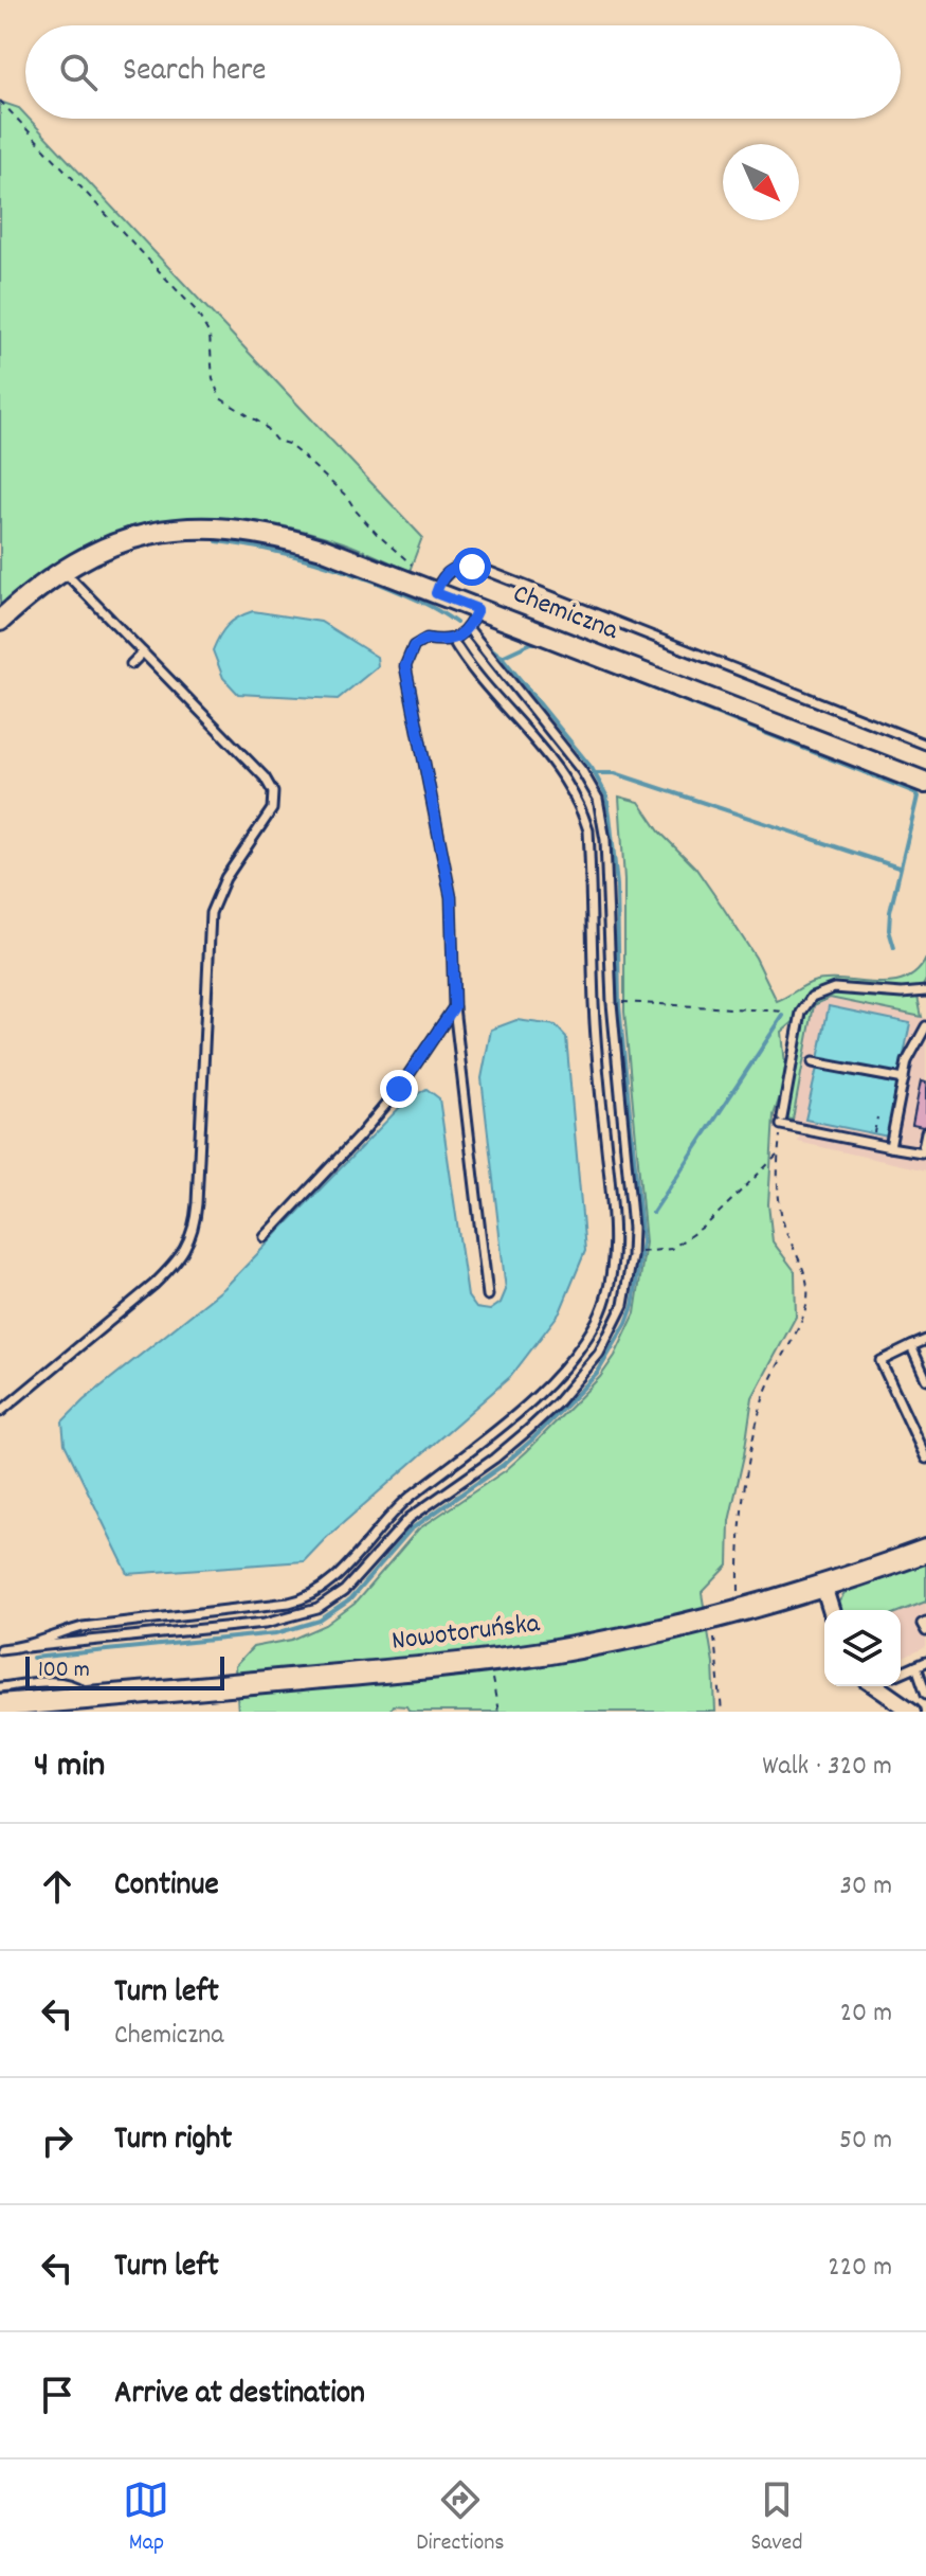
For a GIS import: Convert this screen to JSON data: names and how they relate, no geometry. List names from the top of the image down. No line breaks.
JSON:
{"streets":{"main road":["Nowotoruńska"],"street":["Chemiczna"]},"scale_bar":"100 m","north":"bottom right","page":{"search":"Search here","scale":"100 m","heading":["4 min","Walk · 320 m"],"list":[["Continue","30 m"],["Turn left","Chemiczna","20 m"],["Turn right","50 m"],["Turn left","220 m"],"Arrive at destination"],"nav":["Map","Directions","Saved"]}}
